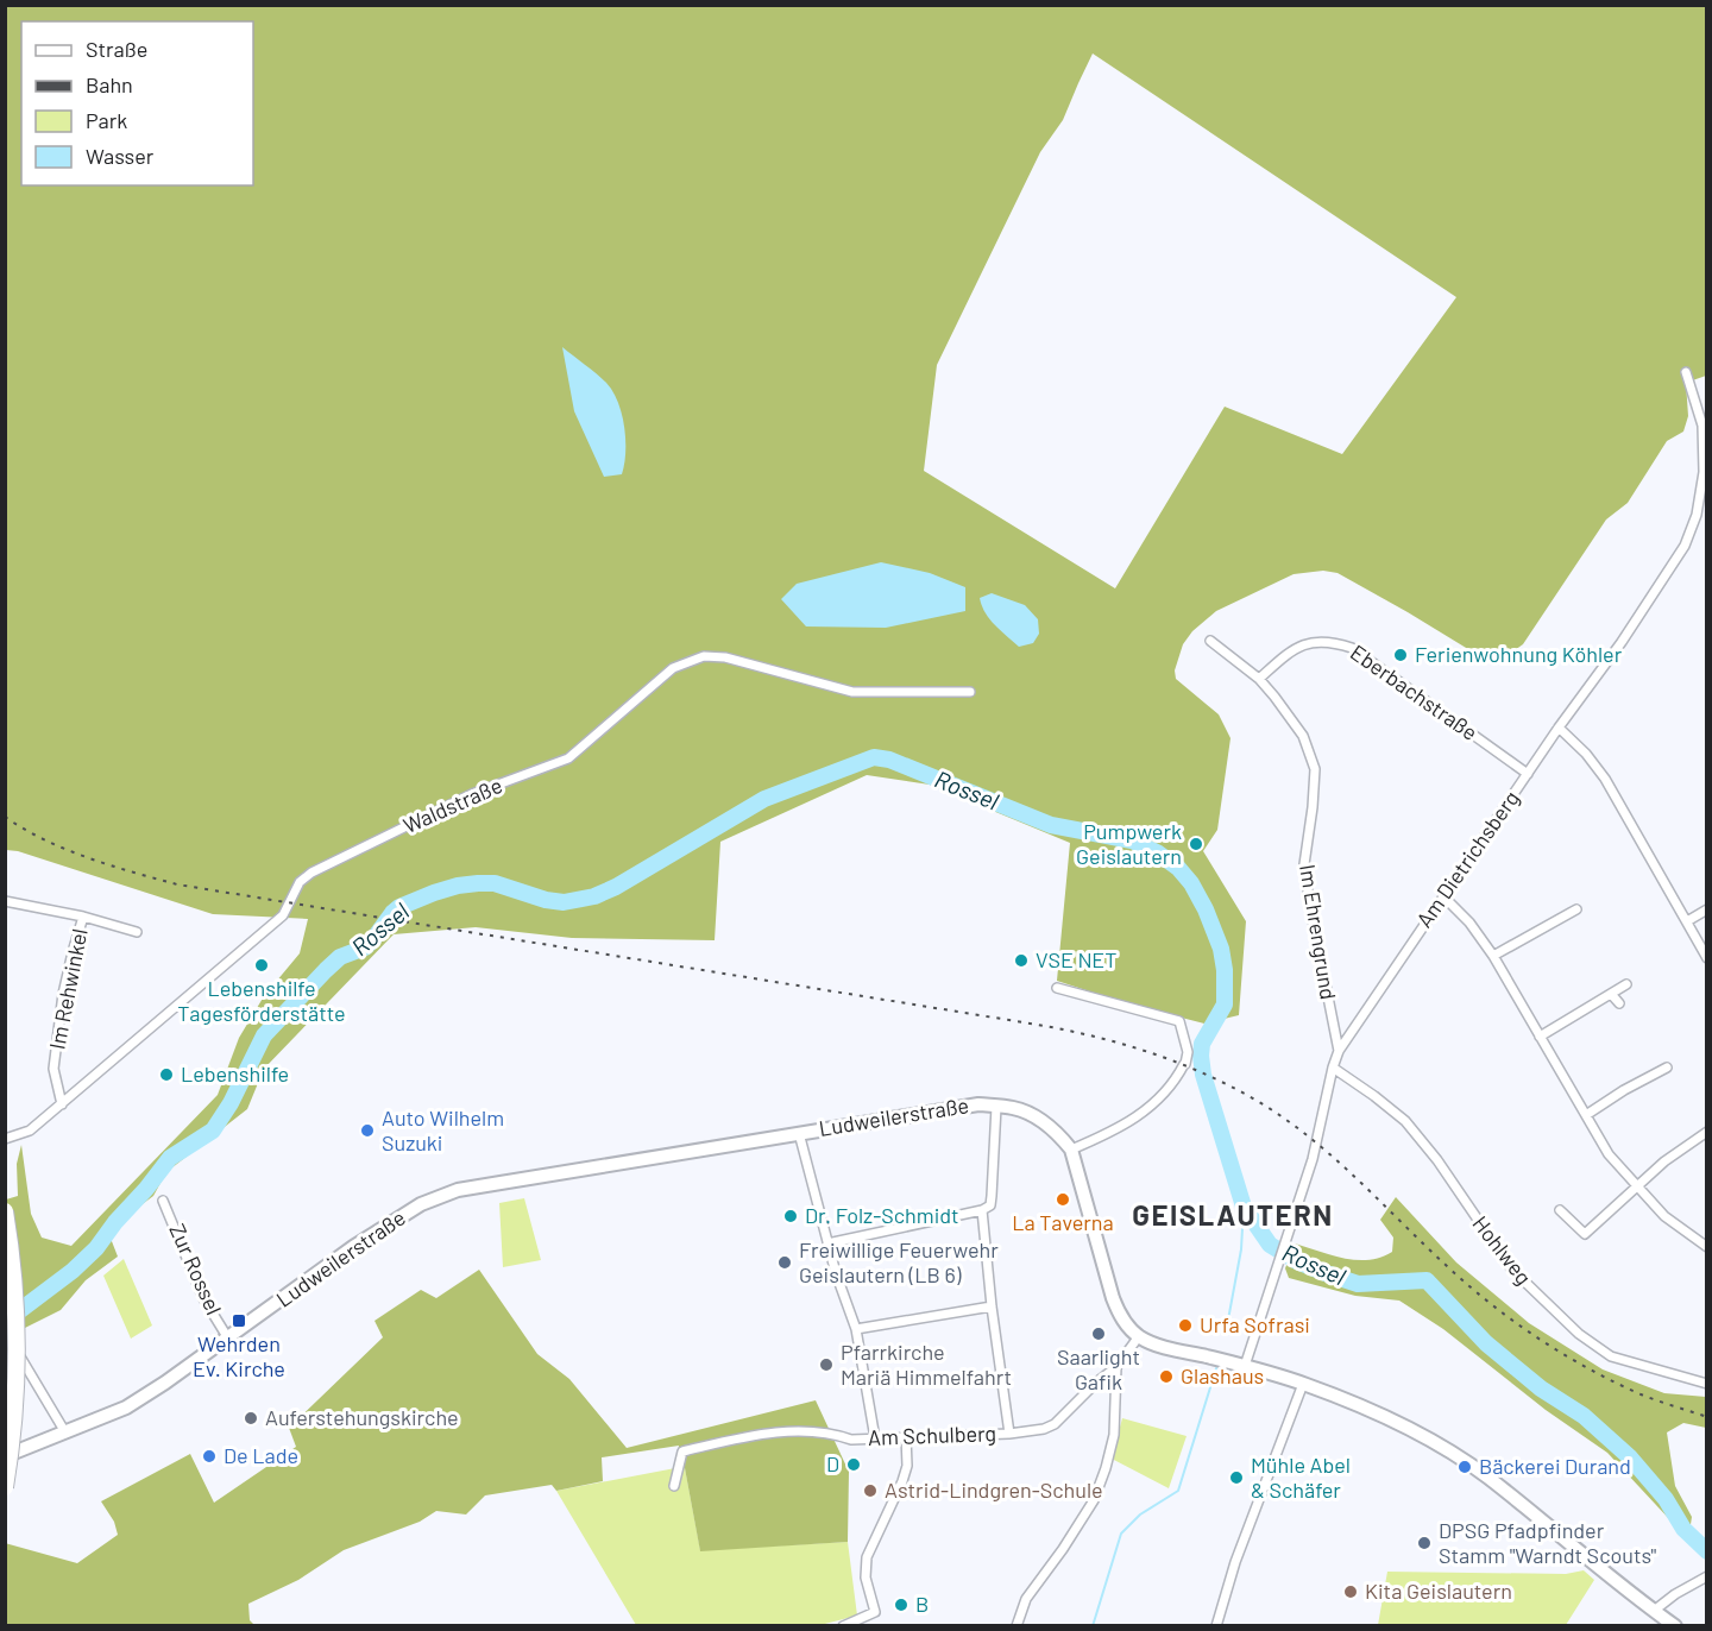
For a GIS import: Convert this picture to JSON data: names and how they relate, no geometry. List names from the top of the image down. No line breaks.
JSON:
{"streets":{"main road":["Ludweilerstraße"],"street":["Eberbachstraße","Waldstraße","Am Dietrichsberg","Im Ehrengrund","Im Rehwinkel","Hohlweg","Zur Rossel","Am Schulberg"]},"crossings":[["Eberbachstraße","Am Dietrichsberg"],["Eberbachstraße","Im Ehrengrund"],["Waldstraße","Im Rehwinkel"],["Am Dietrichsberg","Im Ehrengrund"],["Am Dietrichsberg","Hohlweg"],["Ludweilerstraße","Zur Rossel"],["Ludweilerstraße","Am Schulberg"]],"districts":["GEISLAUTERN"],"water":["Rossel"],"places":{"other":["Ferienwohnung Köhler","Pumpwerk Geislautern","VSE NET","Lebenshilfe Tagesförderstätte","Lebenshilfe","Auto Wilhelm Suzuki","La Taverna","Dr. Folz-Schmidt","Freiwillige Feuerwehr Geislautern (LB 6)","Urfa Sofrasi","Saarlight Gafik","Pfarrkirche Mariä Himmelfahrt","Glashaus","Auferstehungskirche","De Lade","D","Bäckerei Durand","Mühle Abel & Schäfer","Astrid-Lindgren-Schule","DPSG Pfadpfinder Stamm \"Warndt Scouts\"","Kita Geislautern","B"],"transit":["Wehrden Ev. Kirche"]},"legend":["Straße","Bahn","Park","Wasser"]}
